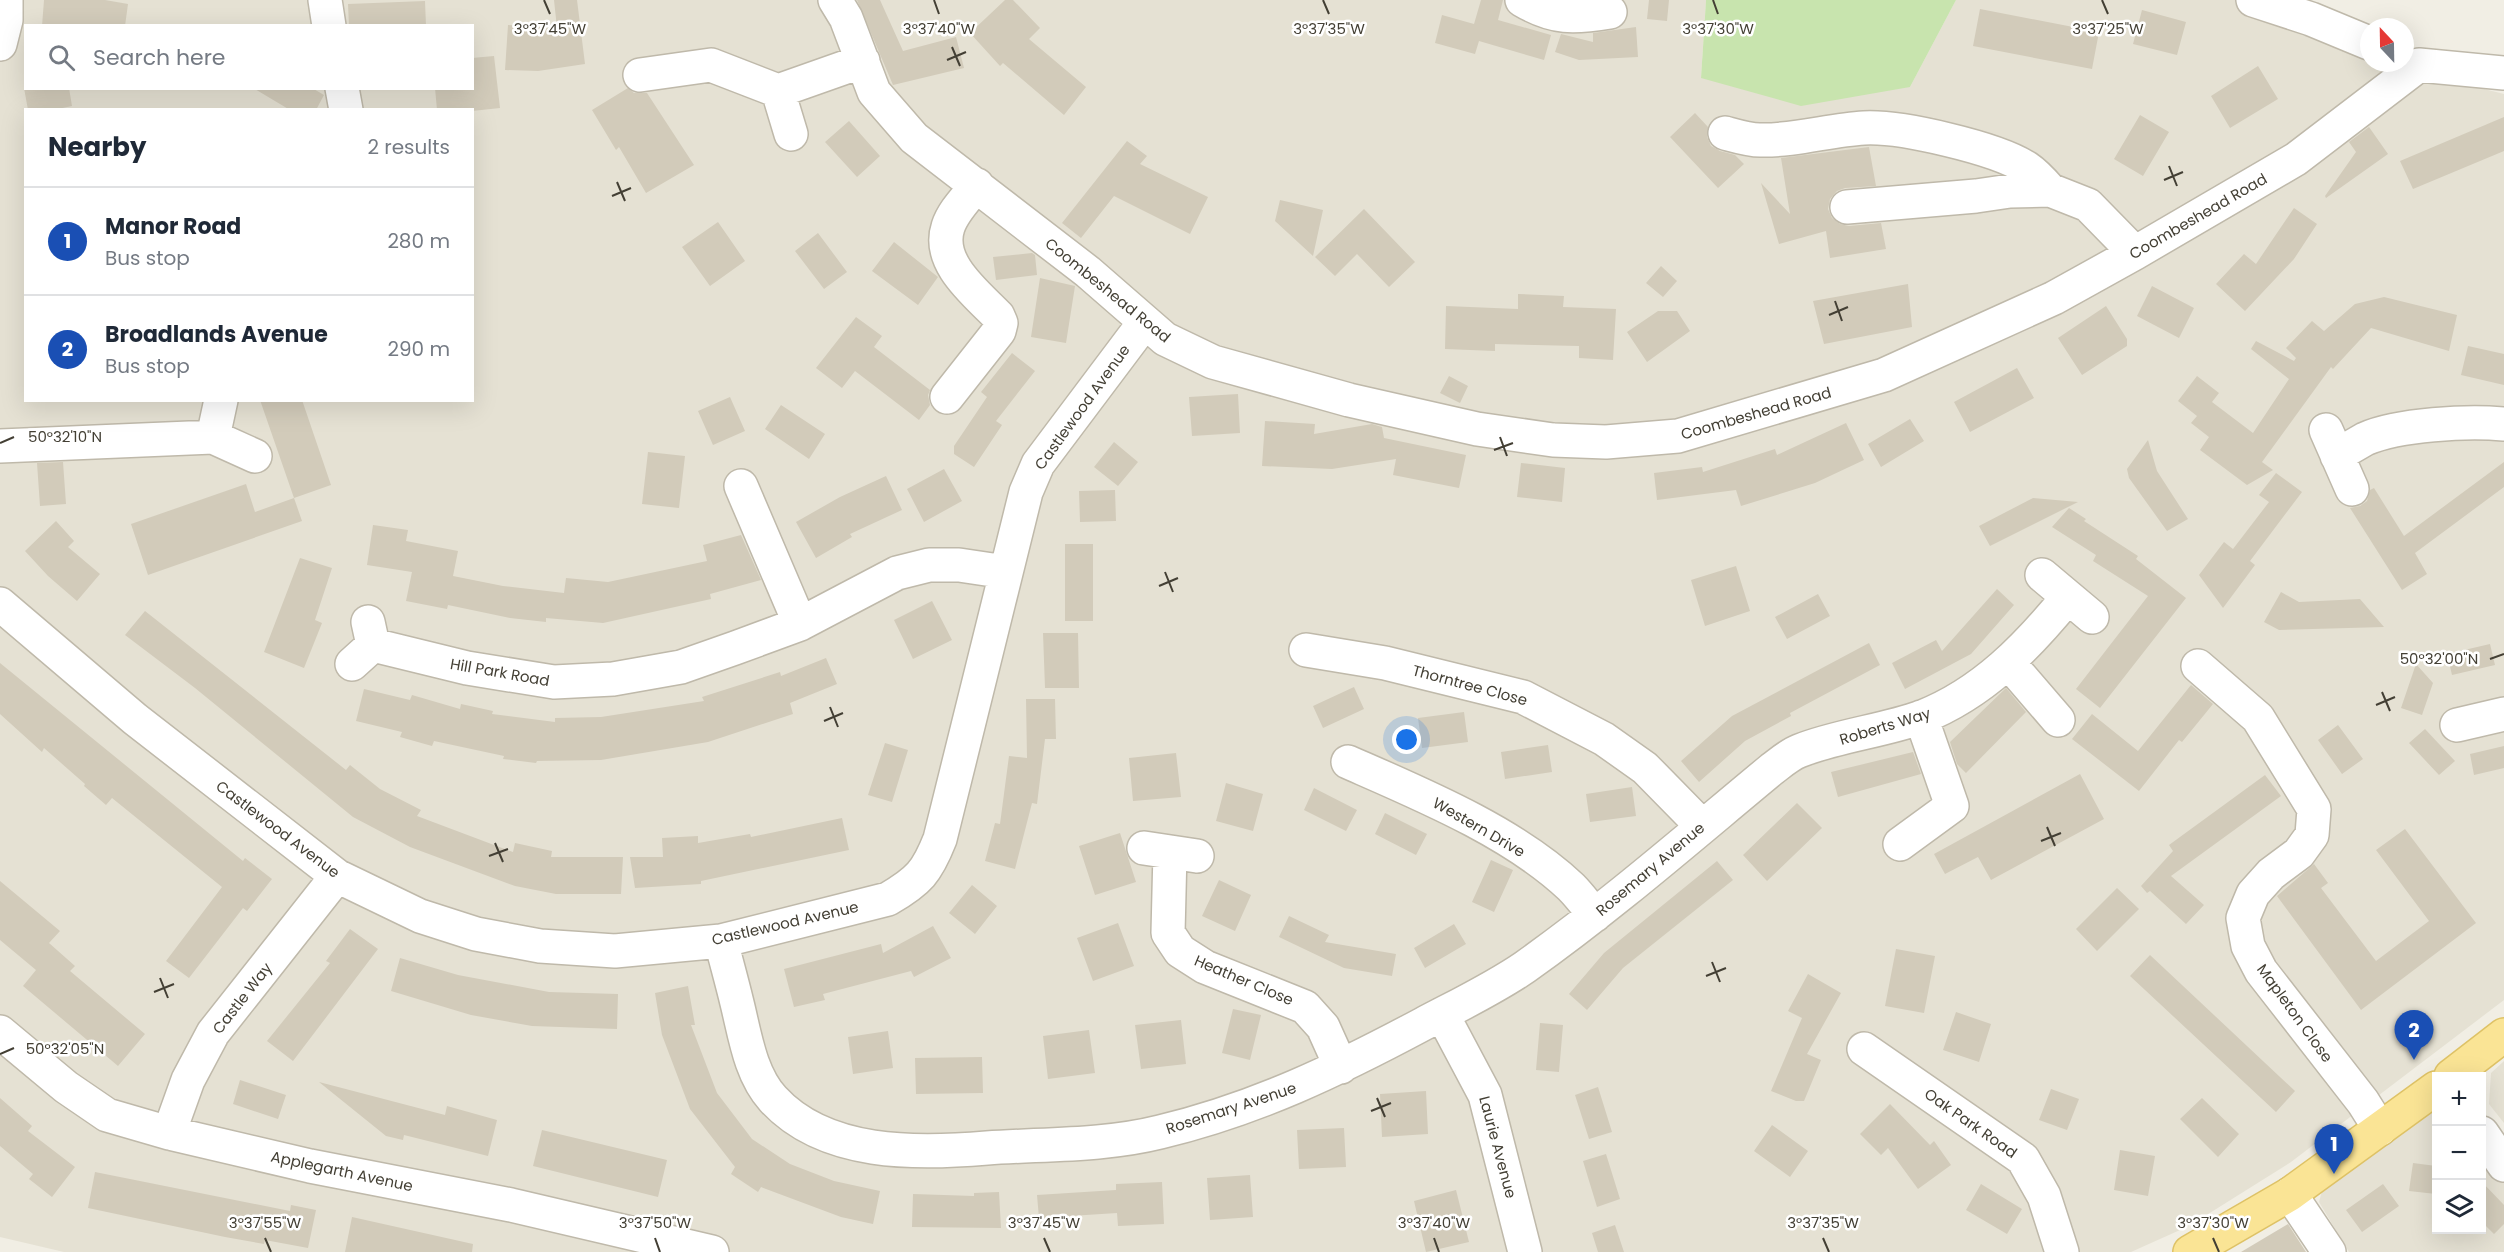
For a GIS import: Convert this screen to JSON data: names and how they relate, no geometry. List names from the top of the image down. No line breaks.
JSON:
{"streets":{"street":["Coombeshead Road","Castlewood Avenue","Hill Park Road","Thorntree Close","Roberts Way","Western Drive","Rosemary Avenue","Heather Close","Castle Way","Mapleton Close","Oak Park Road","Laurie Avenue","Applegarth Avenue"]},"crossings":[["Coombeshead Road","Castlewood Avenue"],["Castlewood Avenue","Hill Park Road"],["Castlewood Avenue","Rosemary Avenue"],["Castlewood Avenue","Castle Way"],["Thorntree Close","Rosemary Avenue"],["Roberts Way","Rosemary Avenue"],["Western Drive","Rosemary Avenue"],["Rosemary Avenue","Heather Close"],["Rosemary Avenue","Laurie Avenue"],["Castle Way","Applegarth Avenue"]],"north":"top","page":{"search":"Search here","heading":["Nearby","2 results"],"list":[{"mark":"1","name":"Manor Road","note":"Bus stop","value":"280 m"},{"mark":"2","name":"Broadlands Avenue","note":"Bus stop","value":"290 m"}],"pins":["2","1"],"map_buttons":["+","−"]},"coordinates":["3°37'45\"W","3°37'40\"W","3°37'35\"W","3°37'30\"W","3°37'25\"W","50°32'10\"N","50°32'00\"N","50°32'05\"N","3°37'55\"W","3°37'50\"W"]}
